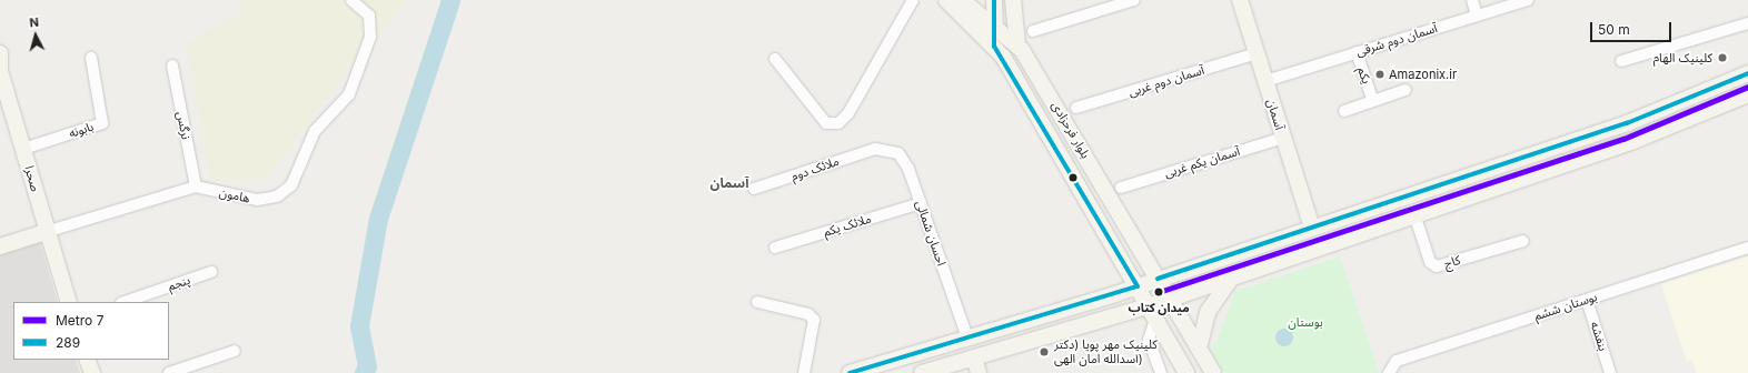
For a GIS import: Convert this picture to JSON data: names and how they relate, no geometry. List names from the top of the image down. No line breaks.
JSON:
{"streets":{"main road":["آسمان","بلوار فرحزادی","صحرا"],"street":["آسمان دوم شرقی","یکم","آسمان دوم غربی","نرگس","بابونه","آسمان یکم غربی","ملائک دوم","هامون","ملائک یکم","احسان شمالی","کاج","پنجم","بوستان ششم","بنفشه"]},"crossings":[["آسمان دوم شرقی","یکم"],["آسمان دوم شرقی","آسمان"],["آسمان دوم غربی","آسمان"],["آسمان","آسمان یکم غربی"],["نرگس","هامون"],["بابونه","صحرا"],["ملائک دوم","احسان شمالی"],["صحرا","هامون"],["ملائک یکم","احسان شمالی"],["بوستان ششم","بنفشه"]],"districts":["آسمان"],"parks":["بوستان"],"places":["کلینیک الهام","Amazonix.ir","میدان کتاب","کلینیک مهر پویا (دکتر اسدالله امان الهی)"],"lines":["transit line 289","metro line 7"],"legend":["Metro 7","289"],"scale_bar":"50 m","north":"top"}
